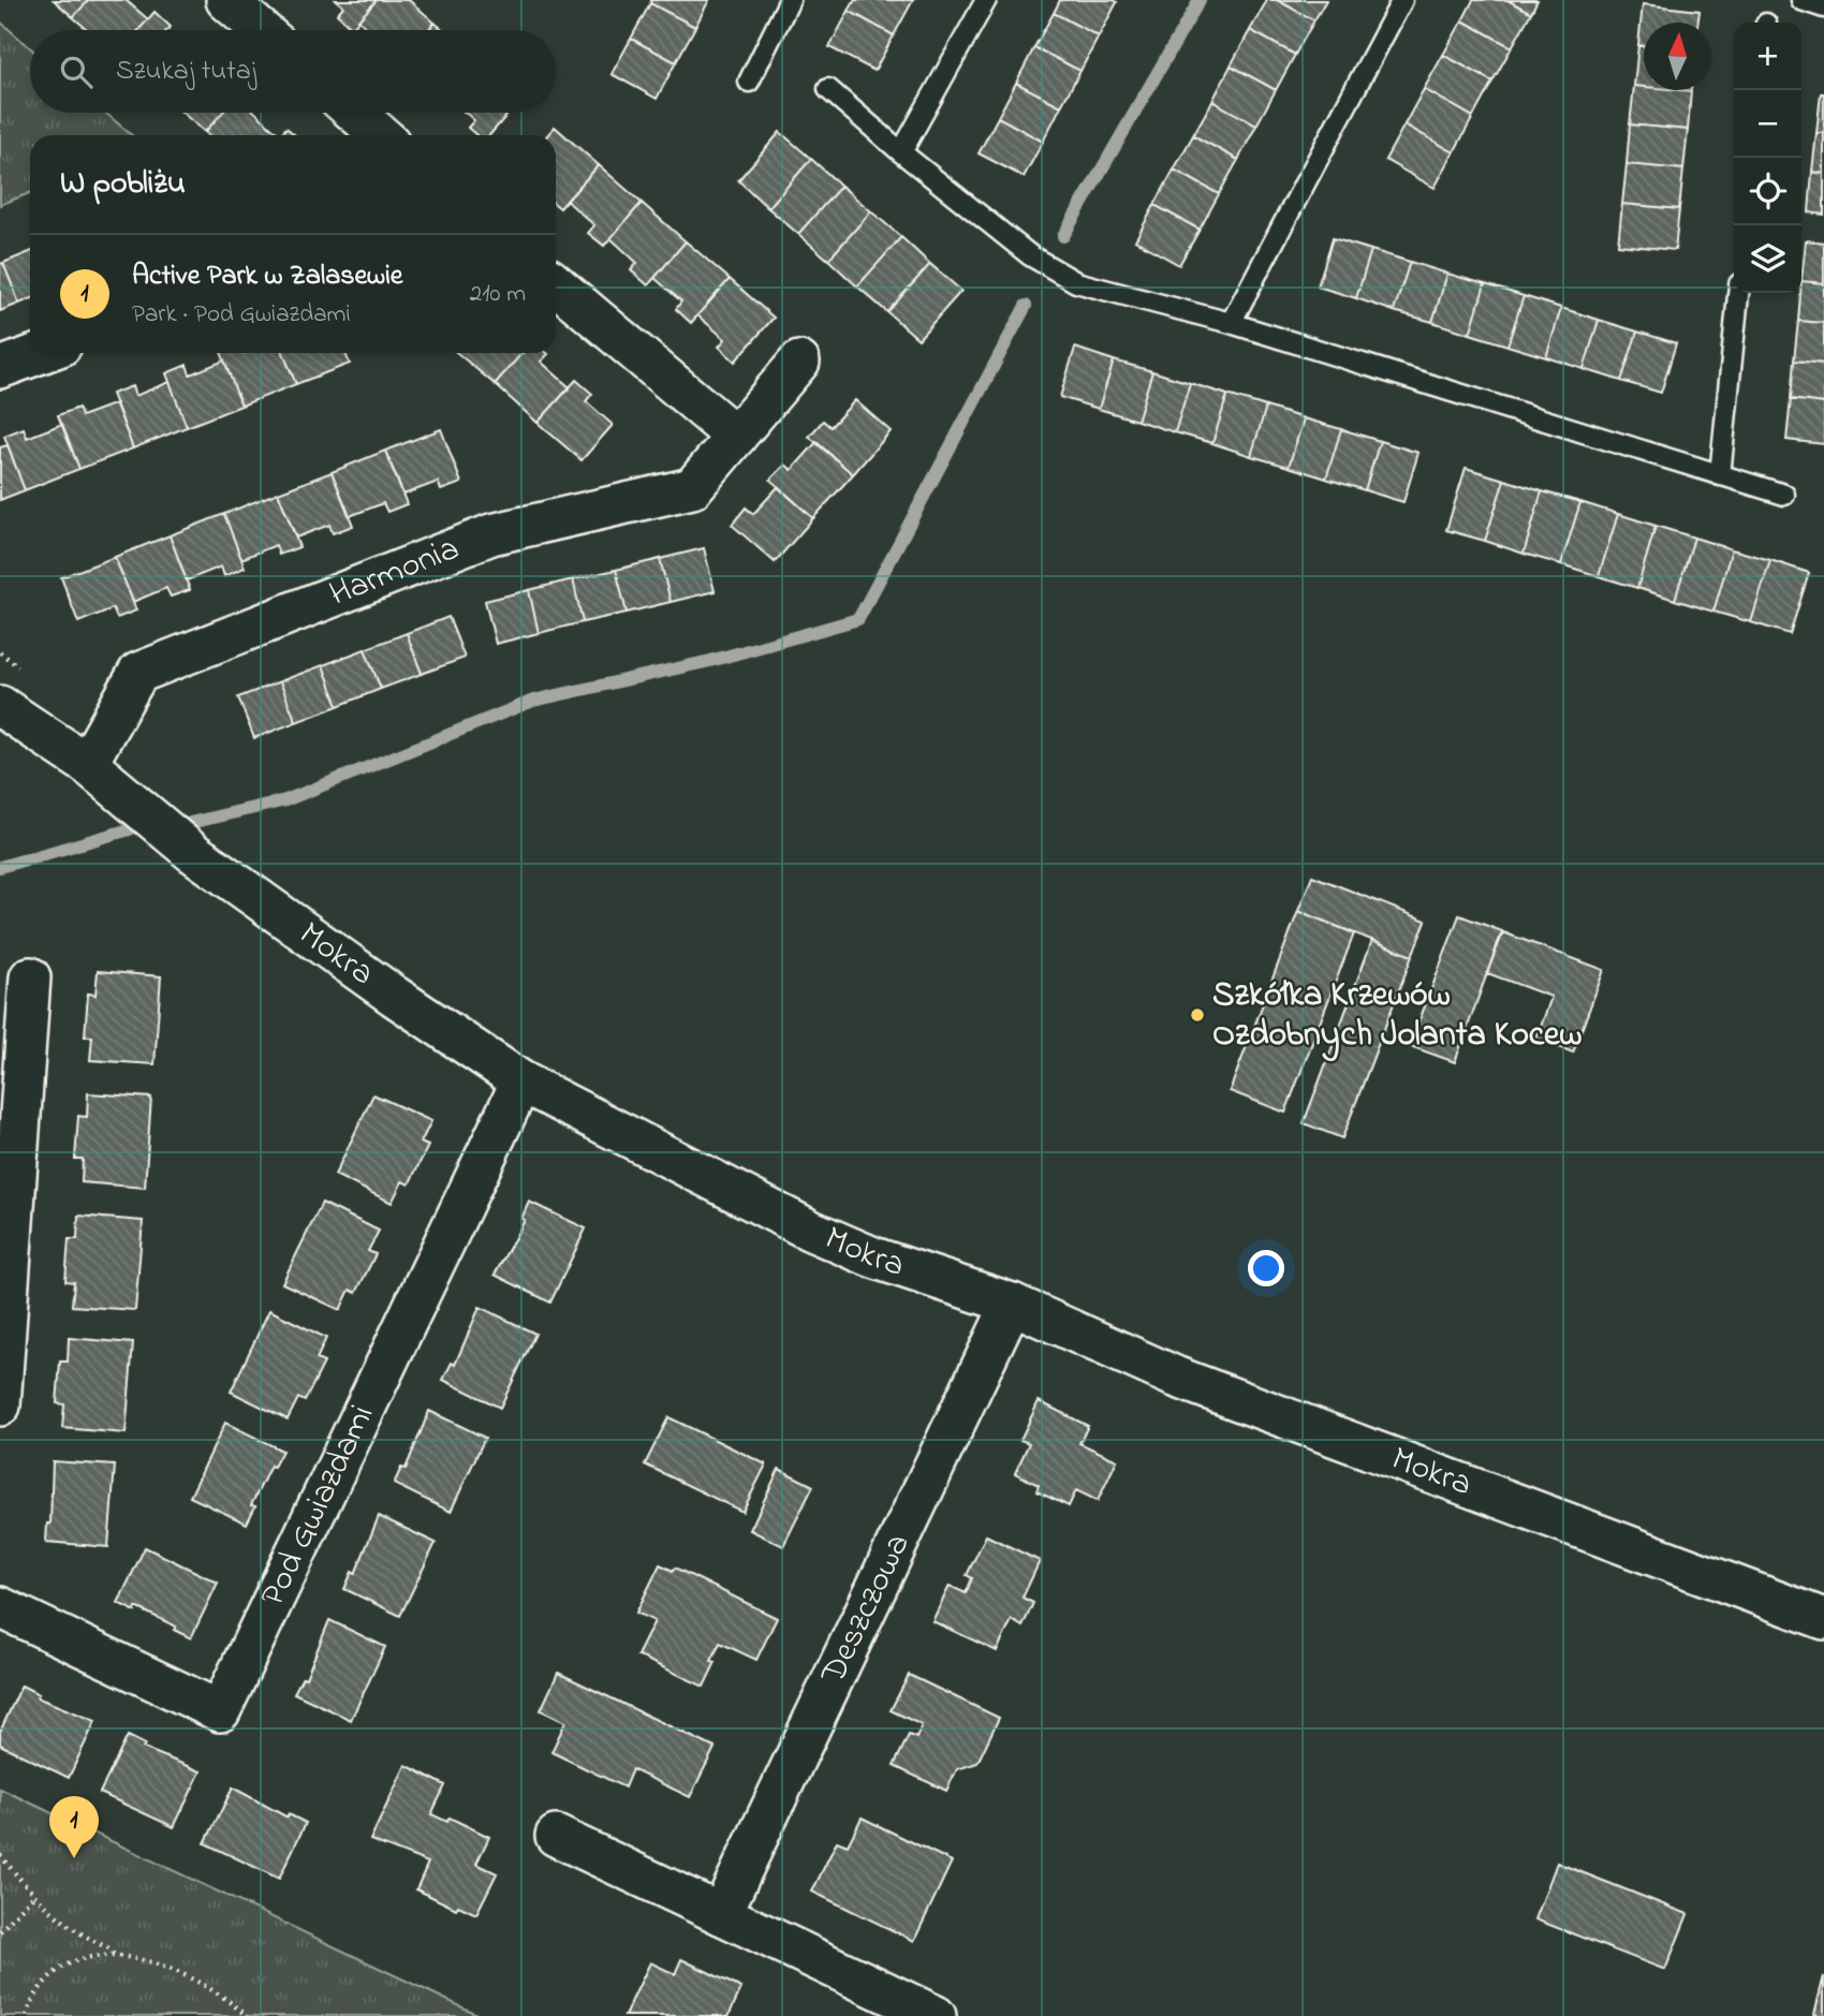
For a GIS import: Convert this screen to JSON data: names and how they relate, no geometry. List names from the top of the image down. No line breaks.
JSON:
{"streets":{"street":["Harmonia","Mokra","Pod Gwiazdami","Deszczowa"]},"crossings":[["Harmonia","Mokra"],["Mokra","Pod Gwiazdami"],["Mokra","Deszczowa"]],"places":["Szkółka Krzewów Ozdobnych Jolanta Kocew"],"north":"top","page":{"map_buttons":["+","−"],"search":"Szukaj tutaj","heading":"W pobliżu","list":[{"mark":"1","name":"Active Park w Zalasewie","note":"Park · Pod Gwiazdami","value":"210 m"}],"pins":"1"}}
